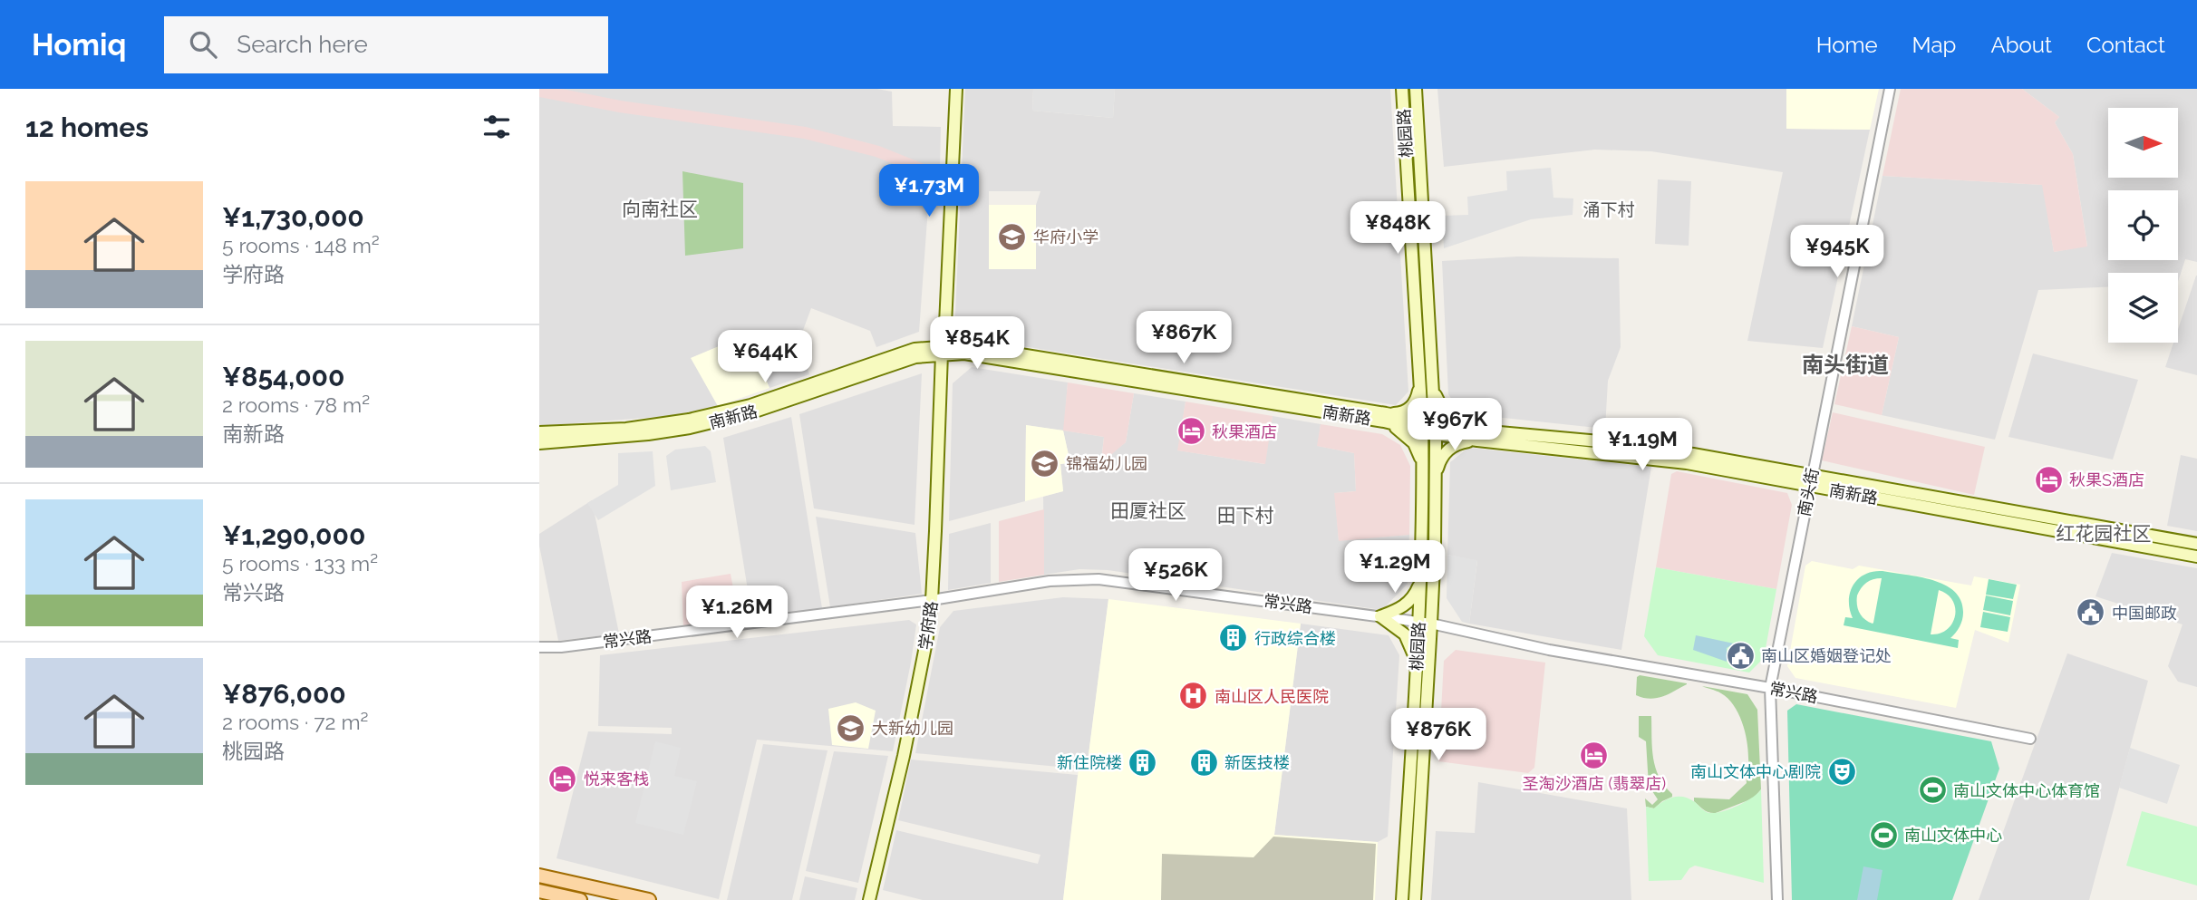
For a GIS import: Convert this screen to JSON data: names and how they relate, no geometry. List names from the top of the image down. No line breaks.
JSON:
{"streets":{"main road":["桃园路","南新路","学府路"],"street":["南头街","常兴路"]},"crossings":[["桃园路","南新路"],["桃园路","常兴路"],["南新路","南头街"],["南新路","学府路"],["南头街","常兴路"],["常兴路","学府路"]],"districts":["向南社区","涌下村","南头街道","田厦社区","田下村","红花园社区"],"places":{"school or university":["华府小学","锦福幼儿园","大新幼儿园"],"hotel":["秋果酒店","秋果S酒店","圣淘沙酒店 (翡翠店)","悦来客栈"],"public building":["中国邮政","南山区婚姻登记处"],"building":["行政综合楼","新住院楼","新医技楼"],"hospital":["南山区人民医院"],"theatre":["南山文体中心剧院"],"sports":["南山文体中心体育馆","南山文体中心"]},"north":"right","page":{"header":"Homiq","search":"Search here","nav":["Home","Map","About","Contact"],"heading":"12 homes","price":["¥1.73M","¥848K","¥945K","¥867K","¥854K","¥644K","¥967K","¥1.19M","¥1.29M","¥526K","¥1.26M","¥876K"],"list":[{"name":"¥1,730,000","note":"5 rooms · 148 m² · 学府路"},{"name":"¥854,000","note":"2 rooms · 78 m² · 南新路"},{"name":"¥1,290,000","note":"5 rooms · 133 m² · 常兴路"},{"name":"¥876,000","note":"2 rooms · 72 m² · 桃园路"}]}}
